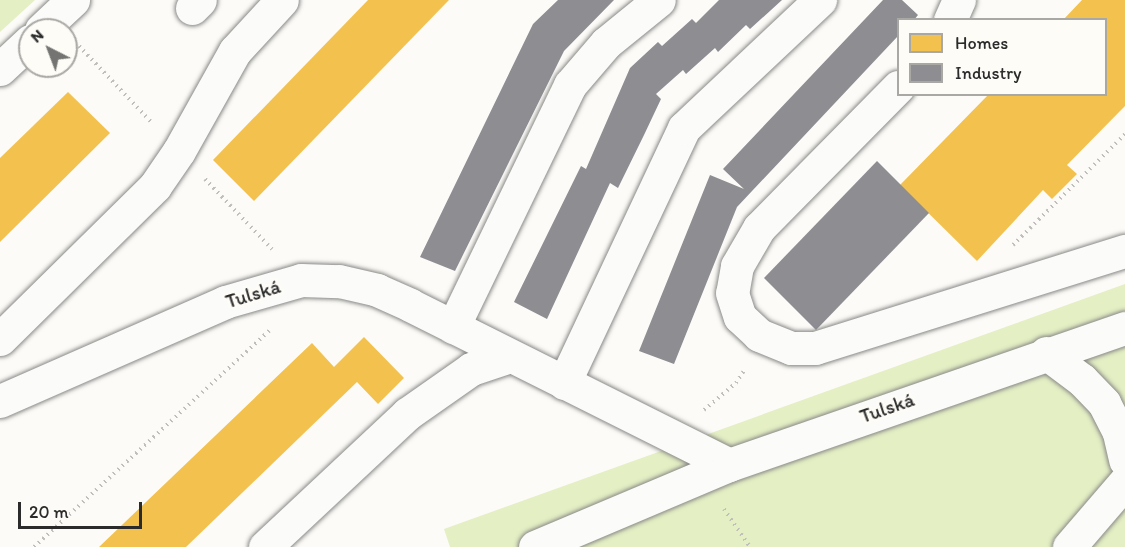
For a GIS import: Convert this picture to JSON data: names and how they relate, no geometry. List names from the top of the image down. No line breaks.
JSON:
{"streets":{"street":["Tulská"]},"legend":["Homes","Industry"],"scale_bar":"20 m","north":"top left"}
